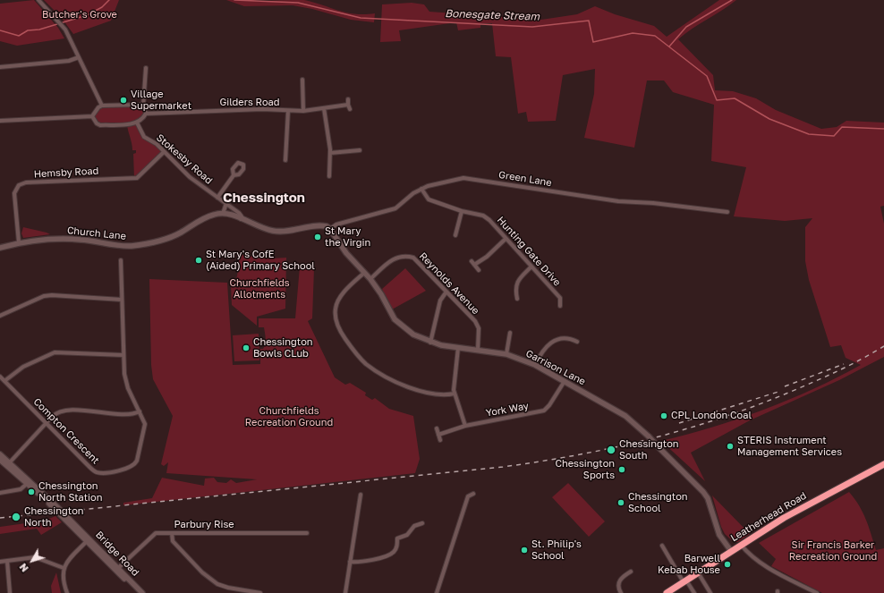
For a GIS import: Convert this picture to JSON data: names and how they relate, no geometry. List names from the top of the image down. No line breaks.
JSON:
{"streets":{"highway":["Leatherhead Road"],"street":["Gilders Road","Stokesby Road","Hemsby Road","Green Lane","Church Lane","Hunting Gate Drive","Reynolds Avenue","Garrison Lane","York Way","Compton Crescent","Parbury Rise","Bridge Road"]},"crossings":[["Stokesby Road","Hemsby Road"],["Stokesby Road","Church Lane"],["Hemsby Road","Church Lane"],["Green Lane","Church Lane"],["Green Lane","Hunting Gate Drive"],["Green Lane","Garrison Lane"],["Church Lane","Garrison Lane"],["Reynolds Avenue","Garrison Lane"],["Garrison Lane","York Way"],["Garrison Lane","Leatherhead Road"],["Parbury Rise","Bridge Road"]],"districts":["Chessington"],"water":["Bonesgate Stream"],"parks":["Butcher's Grove","Churchfields Allotments","Churchfields Recreation Ground","Sir Francis Barker Recreation Ground"],"places":["Village Supermarket","St Mary the Virgin","St Mary's CofE (Aided) Primary School","Chessington Bowls CLub","CPL London Coal","STERIS Instrument Management Services","Chessington South","Chessington Sports","Chessington North Station","Chessington School","Chessington North","St. Philip's School","Barwell Kebab House"],"north":"bottom left"}
